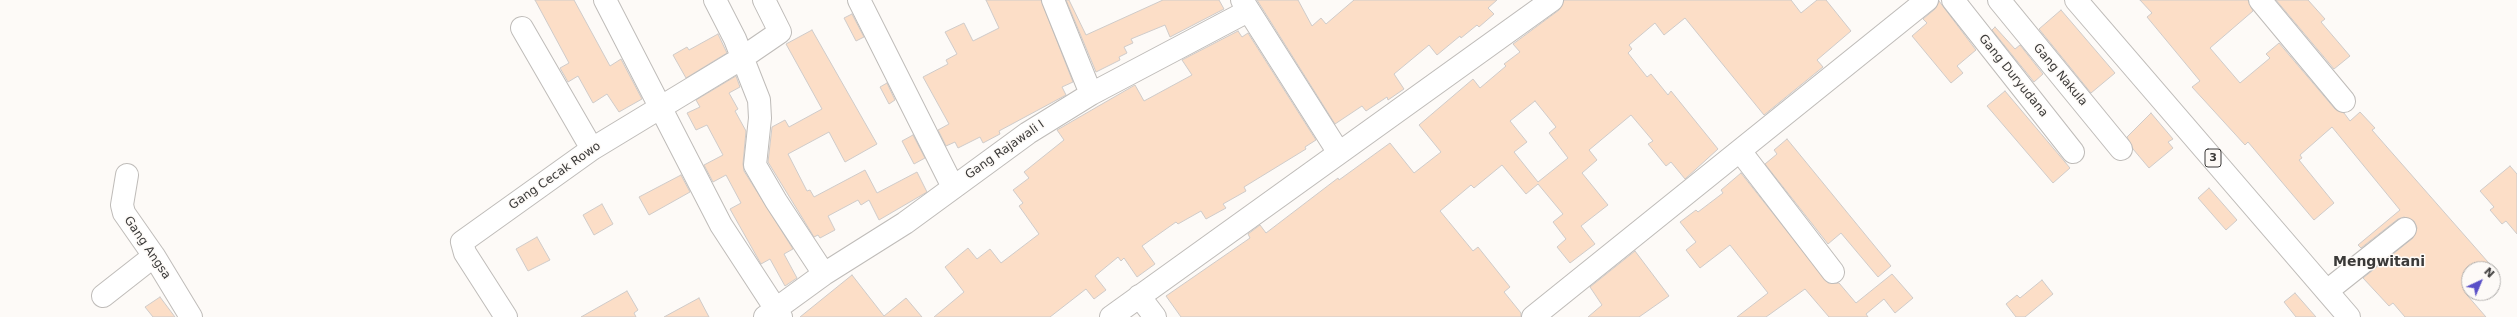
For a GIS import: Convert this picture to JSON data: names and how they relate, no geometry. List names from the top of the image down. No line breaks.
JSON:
{"streets":{"main road":["Gang Nakula","Gang Duryudana","Gang Rajawali I","3","Gang Cecak Rowo","Gang Angsa"]},"districts":["Mengwitani"],"north":"top right"}
